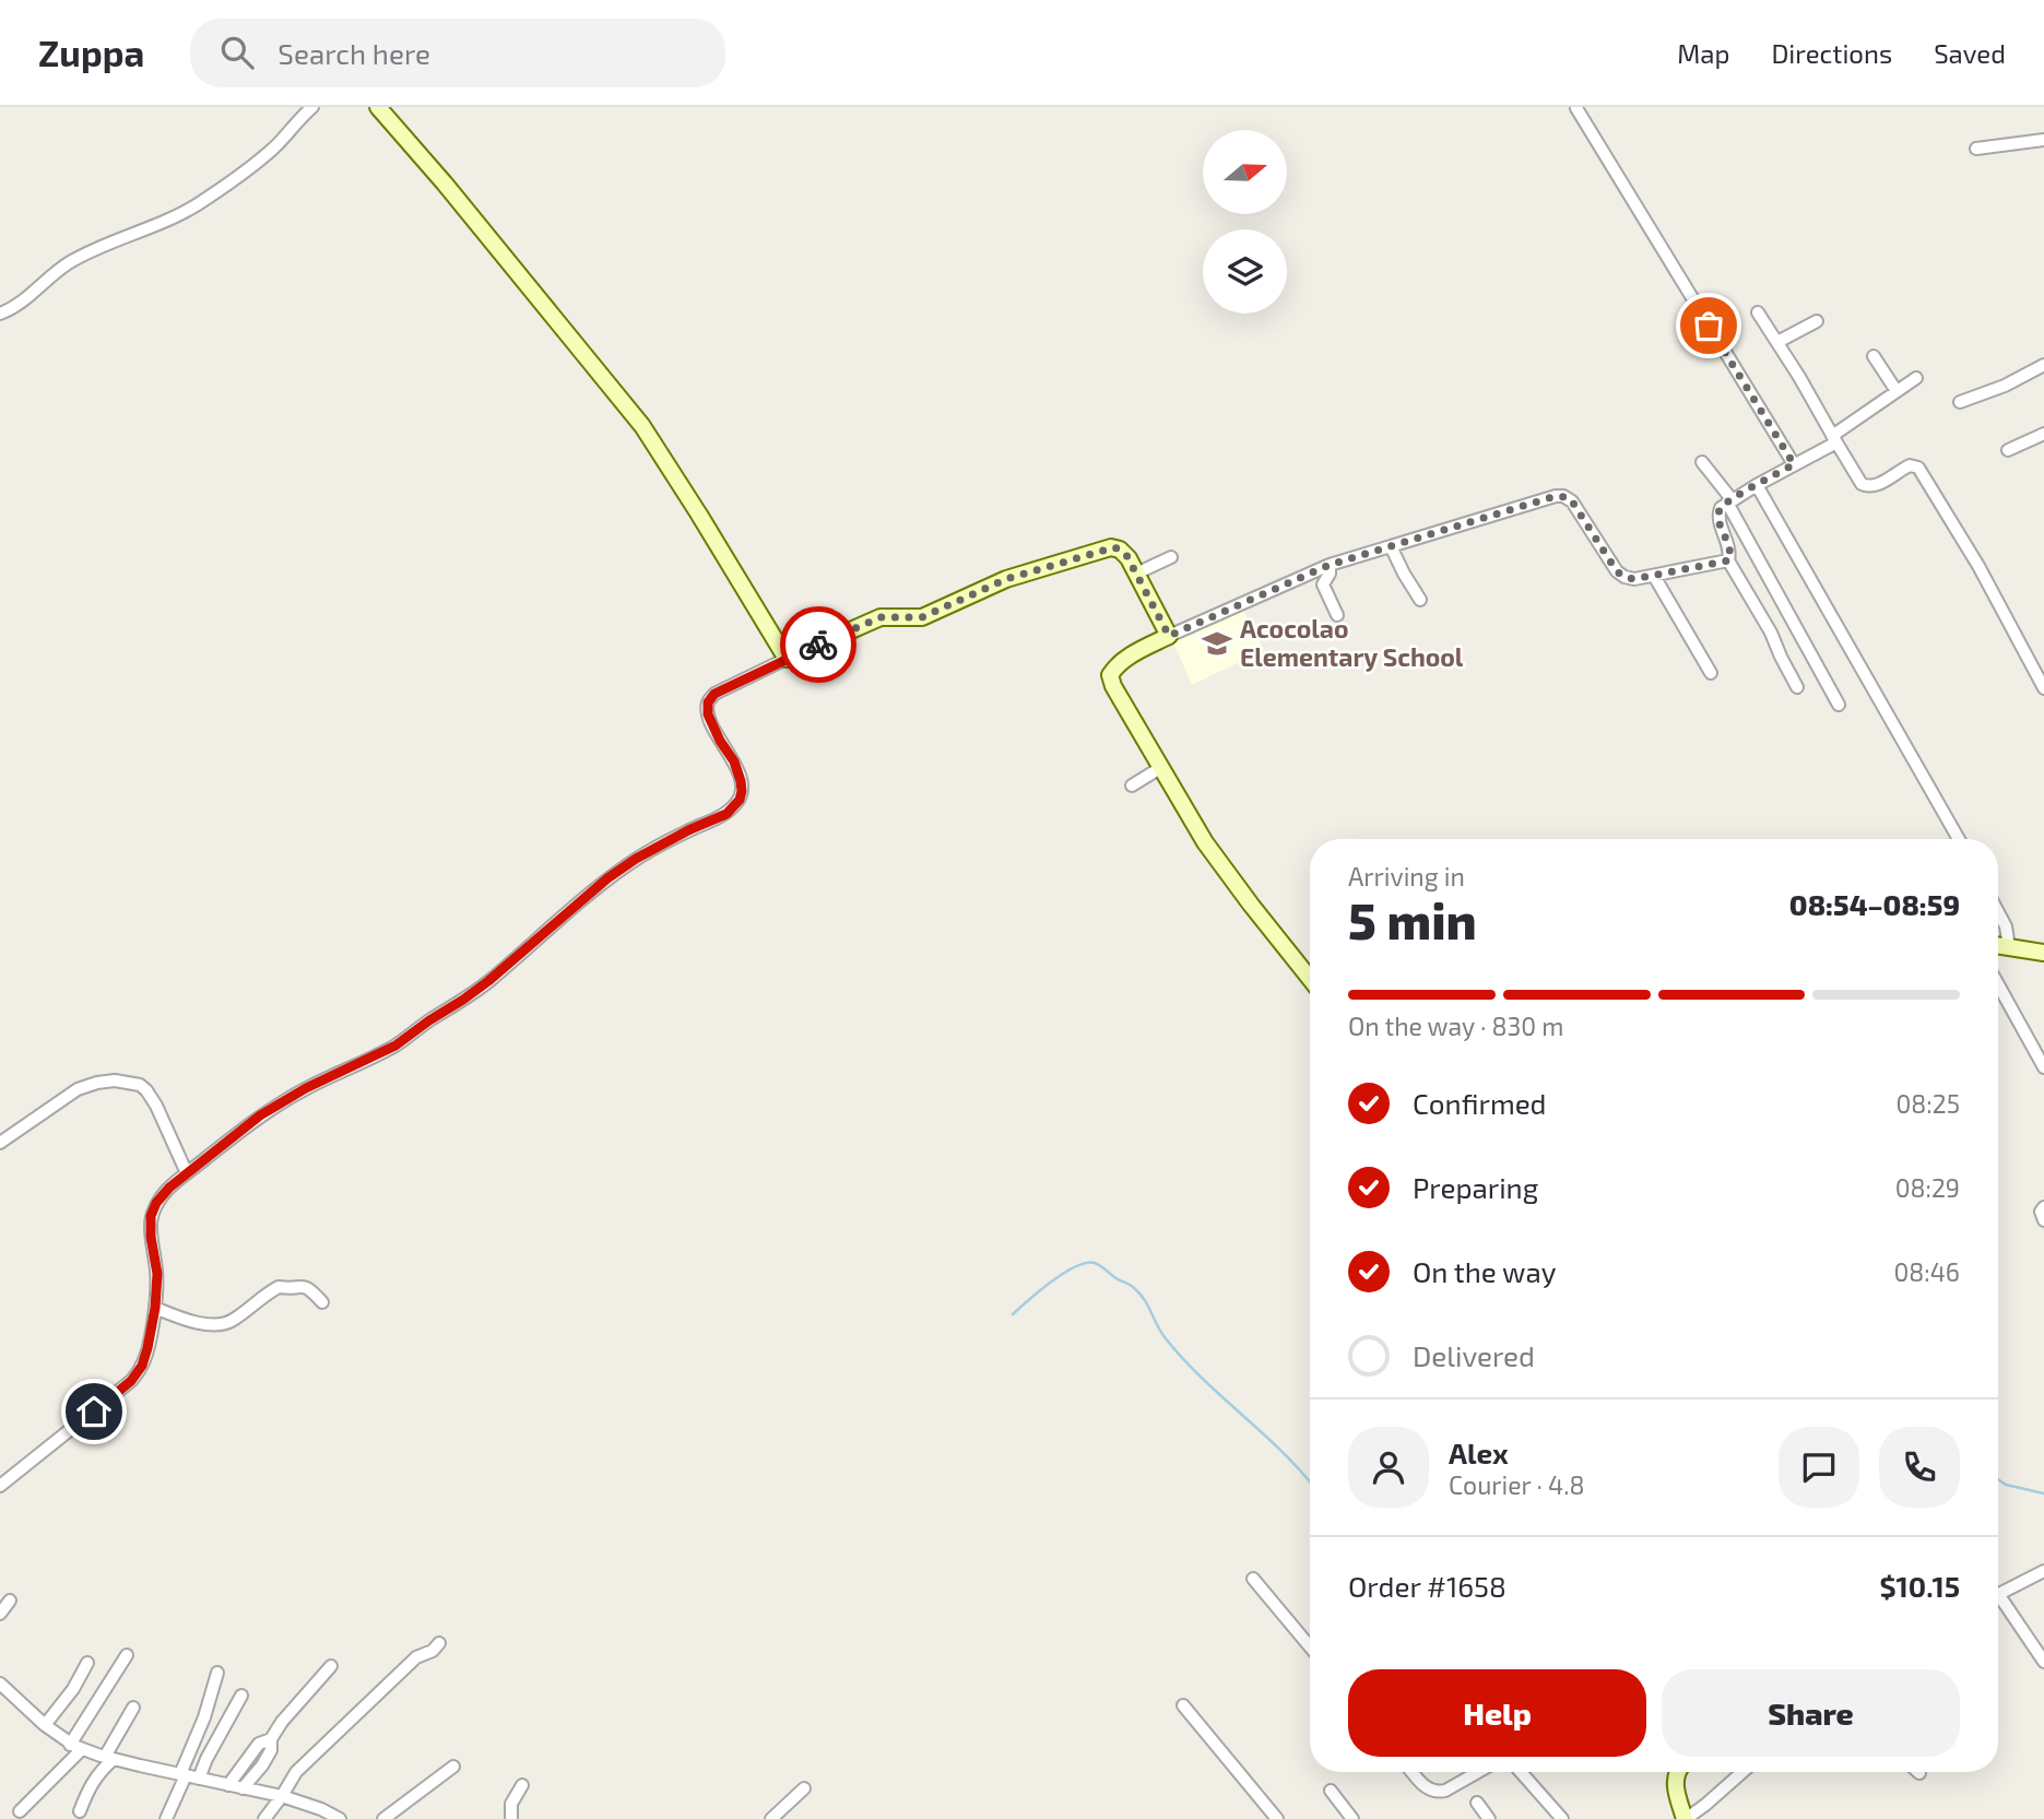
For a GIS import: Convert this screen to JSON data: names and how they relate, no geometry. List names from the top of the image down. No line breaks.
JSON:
{"places":{"school or university":["Acocolao Elementary School"]},"north":"right","page":{"header":"Zuppa","search":"Search here","nav":["Map","Directions","Saved"],"heading":["5 min","Arriving in","08:54–08:59"],"panel":["Alex","Courier · 4.8","Order #1658","$10.15"],"bar":"On the way · 830 m","list":[["Confirmed","08:25"],["Preparing","08:29"],["On the way","08:46"],"Delivered"],"buttons":["Help","Share"]}}
